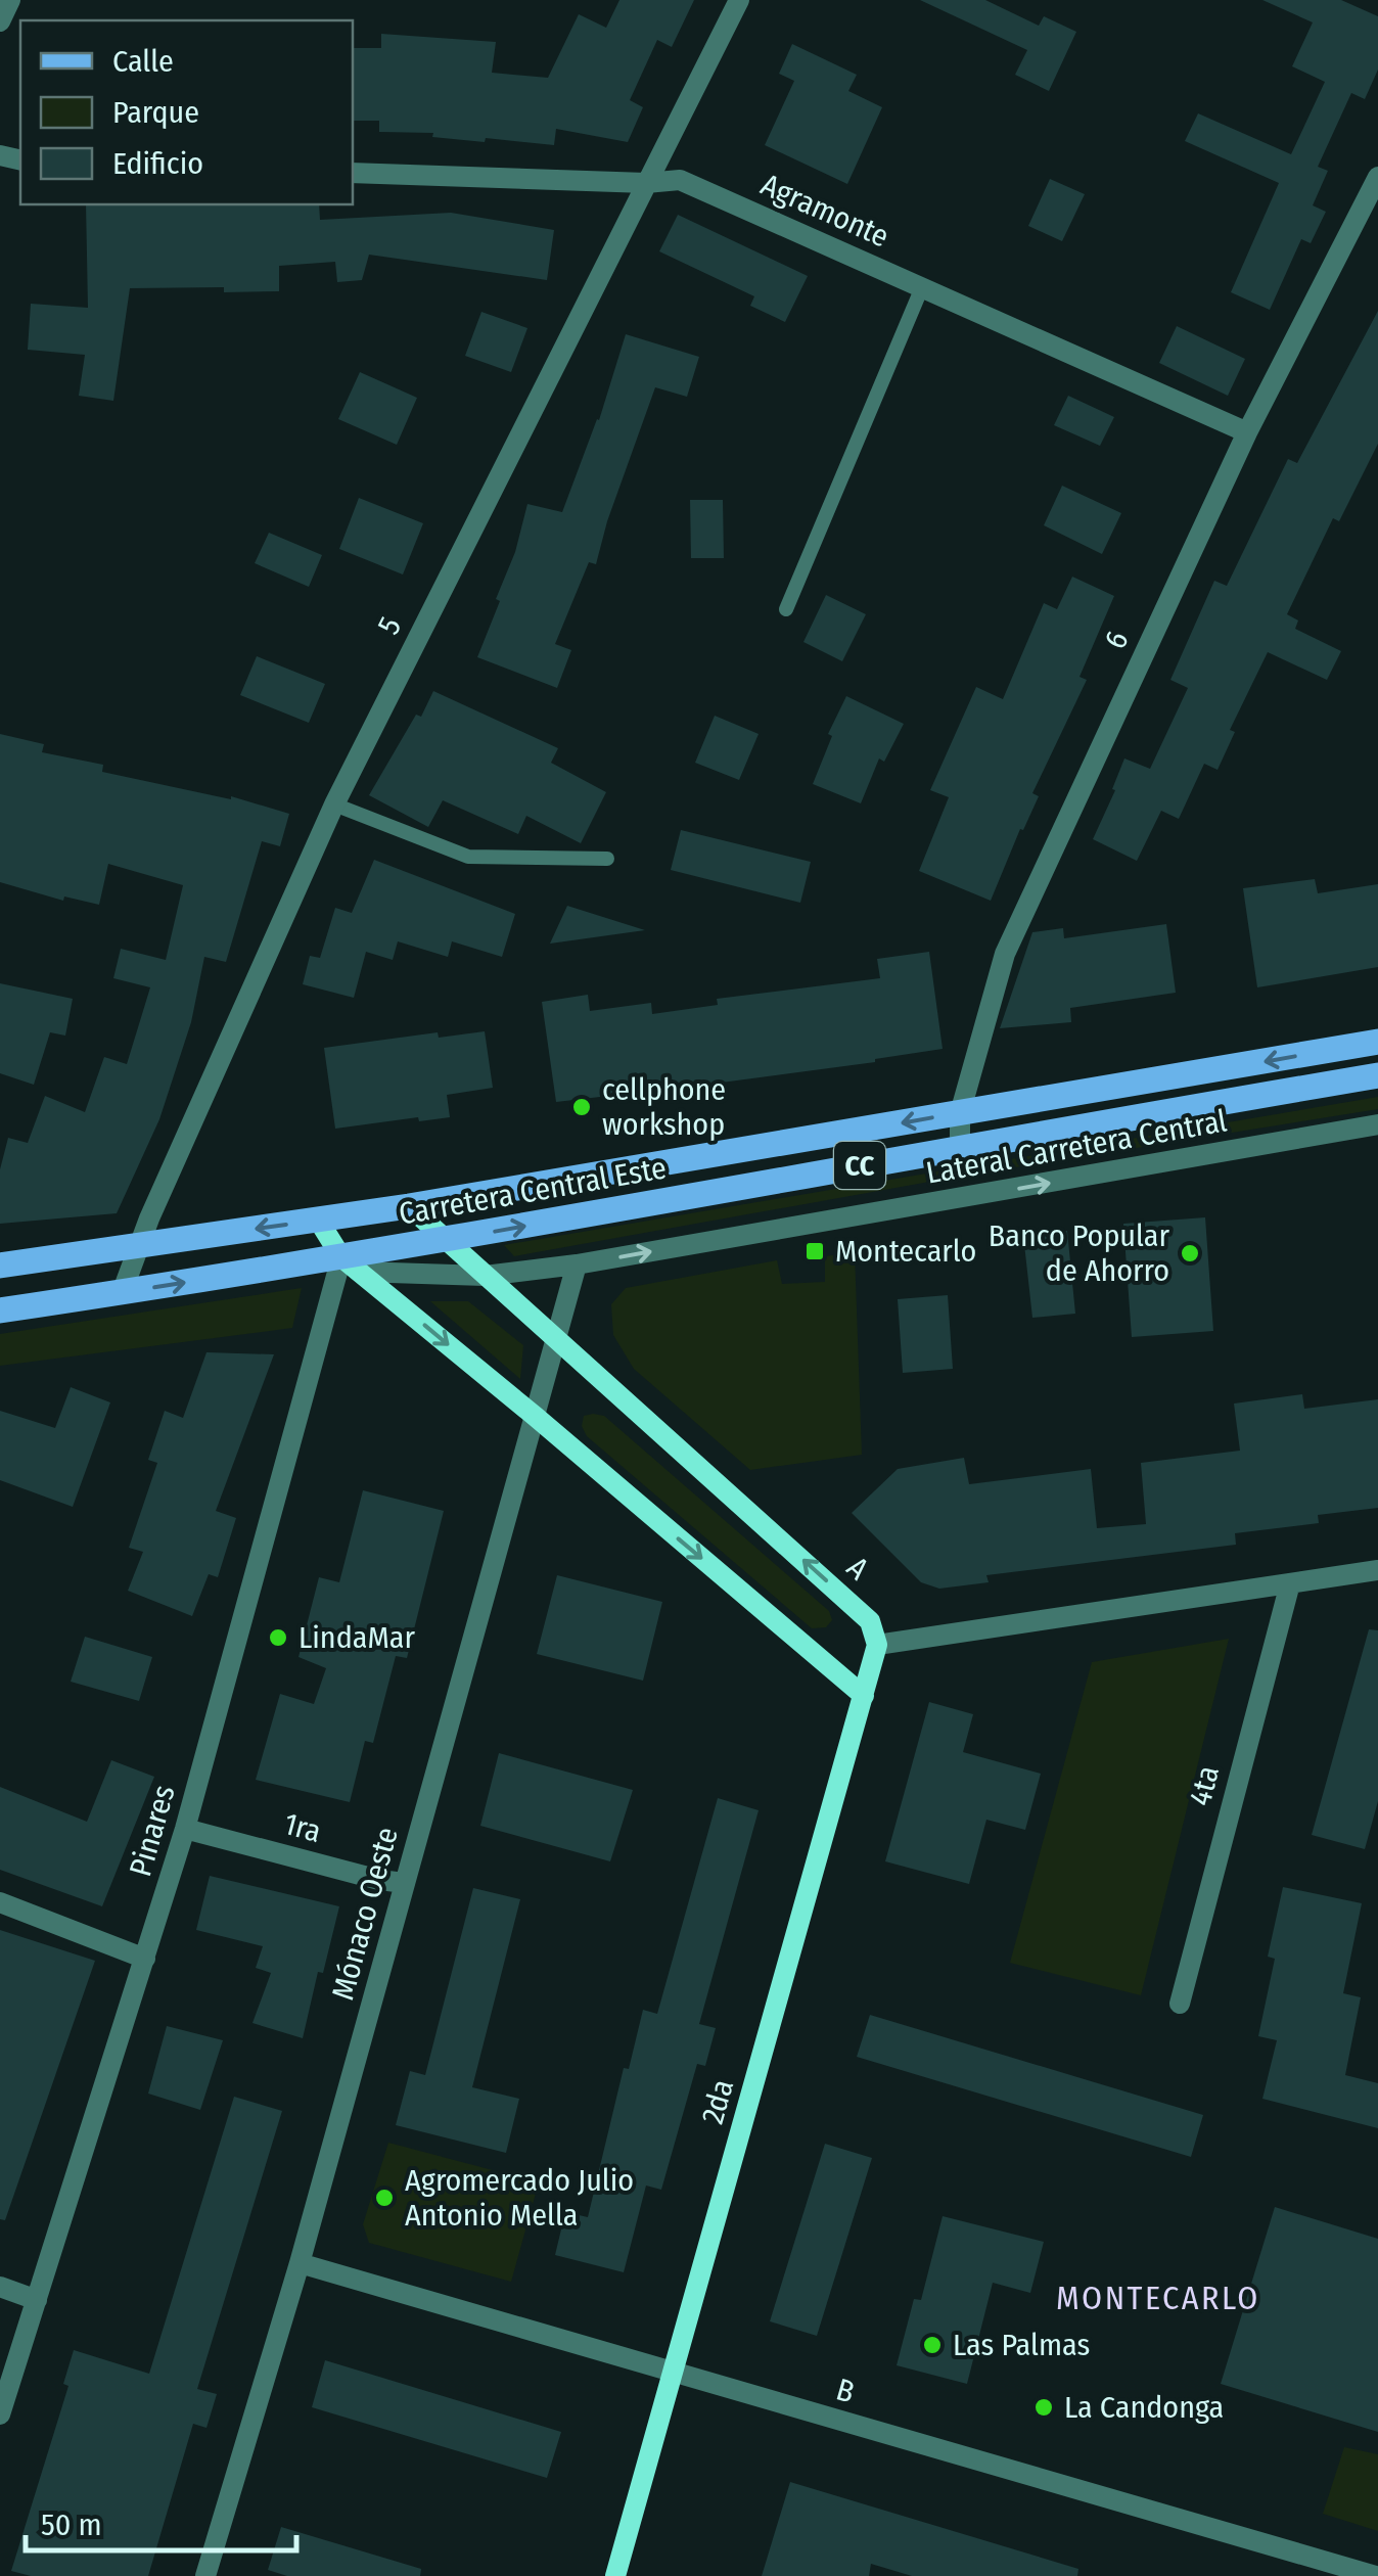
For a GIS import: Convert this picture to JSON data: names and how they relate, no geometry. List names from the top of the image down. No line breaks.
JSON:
{"streets":{"main road":["CC","Carretera Central Este"],"street":["Agramonte","5","6","Lateral Carretera Central","A","4ta","1ra","Pinares","Mónaco Oeste","2da","B"]},"crossings":[["Agramonte","5"],["Agramonte","6"],["5","Carretera Central Este"],["6","Carretera Central Este"],["Lateral Carretera Central","Carretera Central Este"],["Lateral Carretera Central","A"],["Lateral Carretera Central","Pinares"],["Lateral Carretera Central","Mónaco Oeste"],["Carretera Central Este","A"],["Carretera Central Este","Pinares"],["A","Mónaco Oeste"],["A","2da"],["1ra","Pinares"],["1ra","Mónaco Oeste"],["Mónaco Oeste","B"],["2da","B"]],"one_way":["Lateral Carretera Central"],"districts":["MONTECARLO"],"places":{"other":["cellphone workshop","Banco Popular de Ahorro","LindaMar","Agromercado Julio Antonio Mella","Las Palmas","La Candonga"],"transit":["Montecarlo"]},"legend":["Calle","Parque","Edificio"],"scale_bar":"50 m"}
